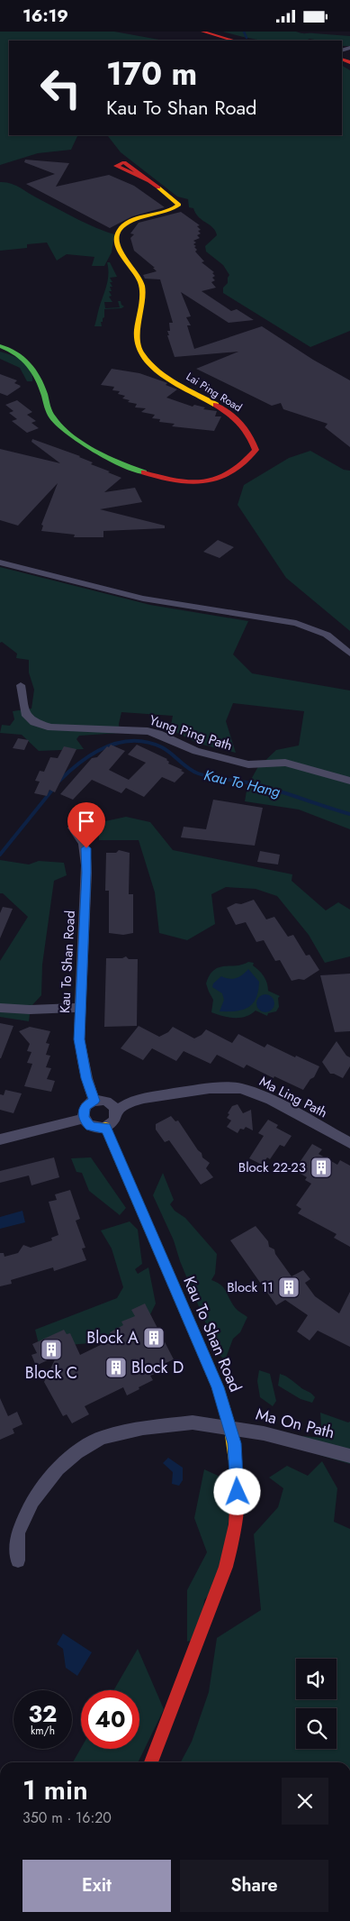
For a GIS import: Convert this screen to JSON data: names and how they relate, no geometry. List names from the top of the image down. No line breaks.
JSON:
{"streets":{"street":["Lai Ping Road","Yung Ping Path","Kau To Shan Road","Ma Ling Path","Ma On Path"]},"crossings":[["Kau To Shan Road","Ma Ling Path"],["Kau To Shan Road","Ma On Path"]],"water":["Kau To Hang"],"places":{"building":["Block 22-23","Block 11","Block A","Block C","Block D"]},"page":{"status":"16:19","turn":["170 m","Kau To Shan Road"],"speed":"32 km/h","limit":"40","heading":["1 min","350 m · 16:20"],"buttons":["Exit","Share"]}}
